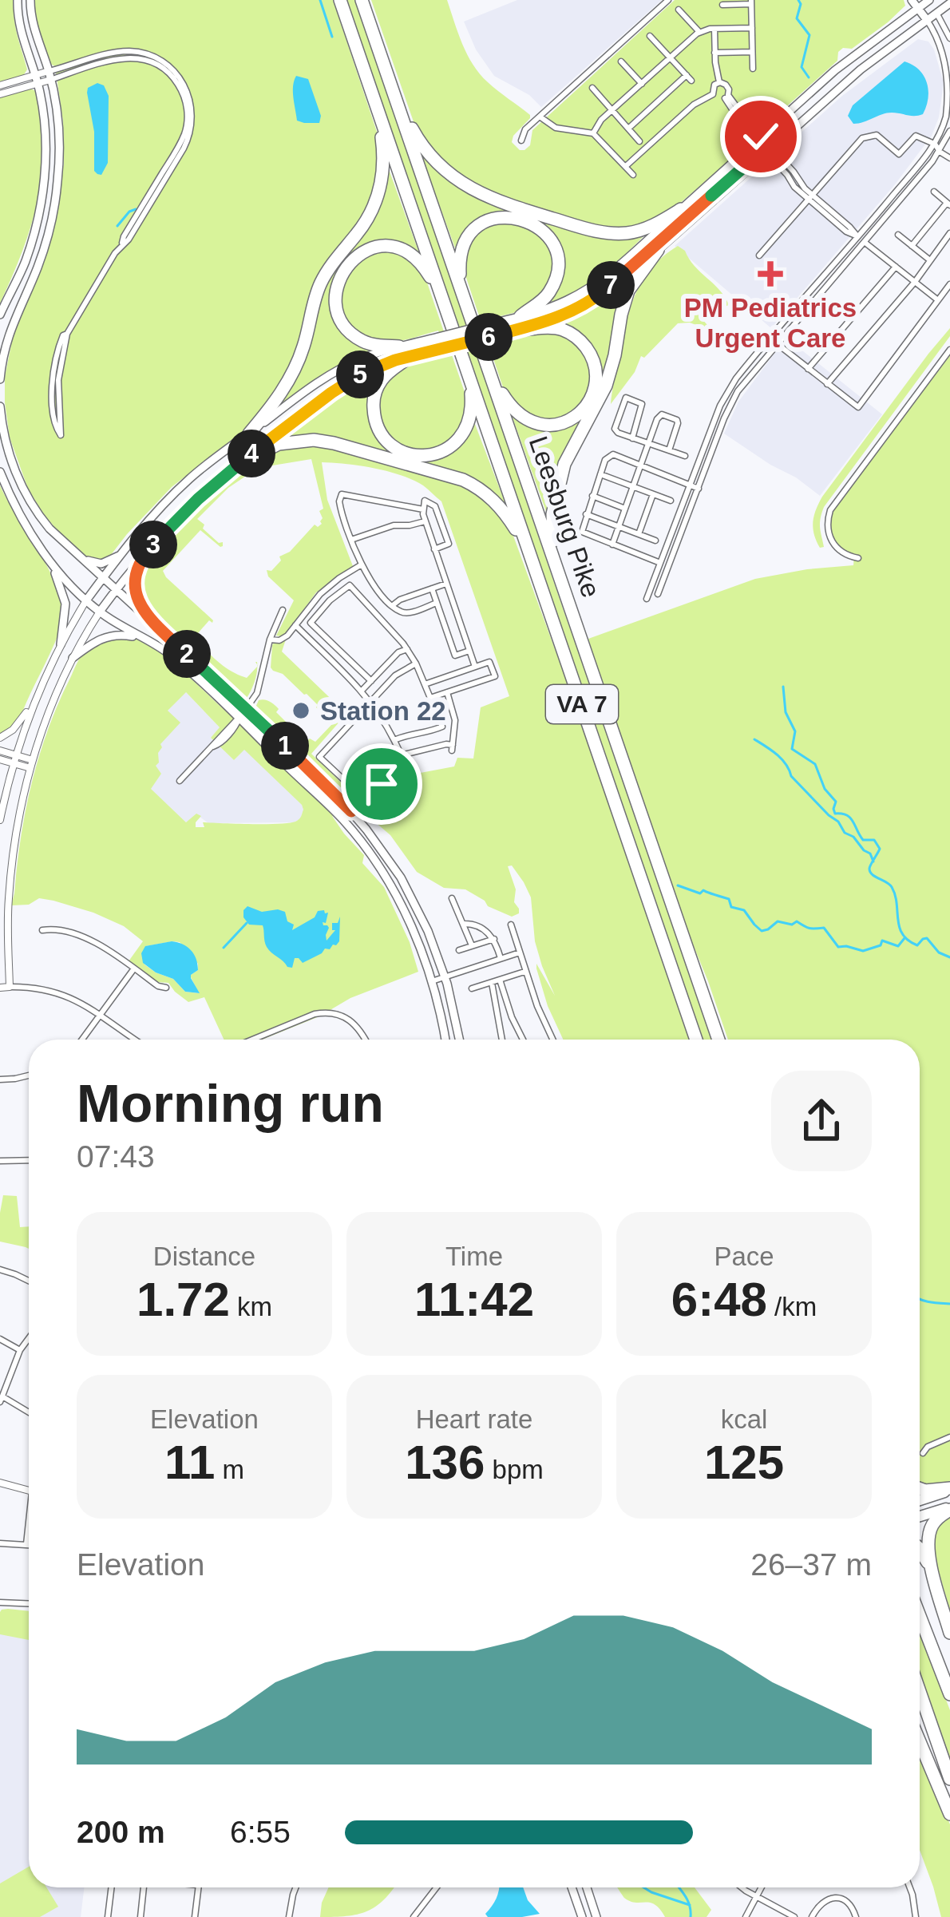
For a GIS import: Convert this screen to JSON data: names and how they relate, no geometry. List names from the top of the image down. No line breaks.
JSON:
{"streets":{"highway":["Leesburg Pike","VA 7"]},"places":{"health":["PM Pediatrics Urgent Care"],"other":["Station 22"]},"page":{"pins":["7","6","5","4","3","2","1"],"heading":["Morning run","07:43"],"stats":[["Distance","1.72 km"],["Time","11:42"],["Pace","6:48 /km"],["Elevation","11 m"],["Heart rate","136 bpm"],["kcal","125"]],"chart":["Elevation","26–37 m"],"list":[{"name":"200 m","note":"6:55"}]}}
